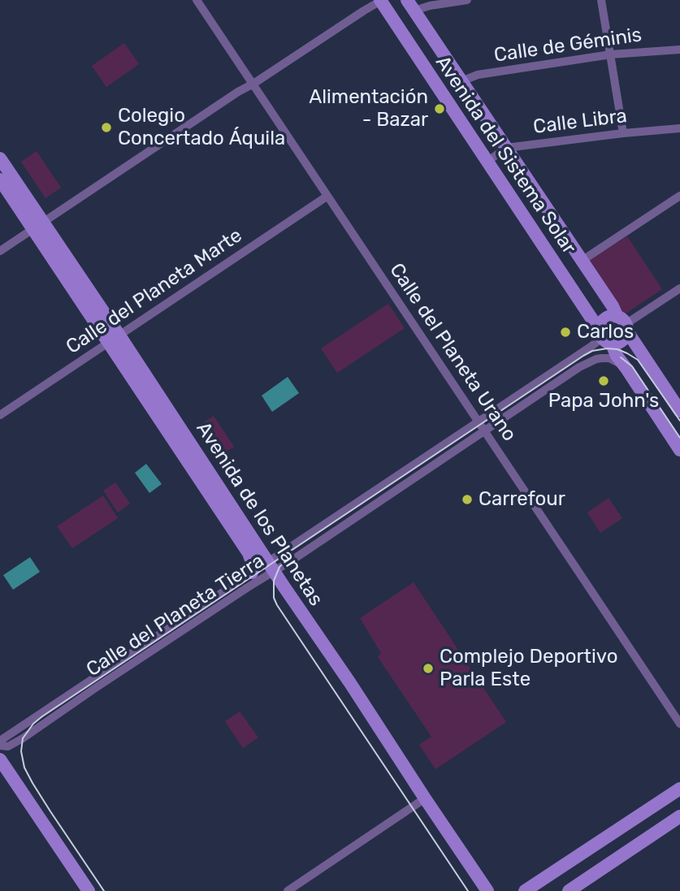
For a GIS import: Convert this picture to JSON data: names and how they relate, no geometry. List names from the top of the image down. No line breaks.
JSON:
{"streets":{"street":["Calle de Géminis","Calle Libra","Avenida del Sistema Solar","Calle del Planeta Marte","Calle del Planeta Urano","Avenida de los Planetas","Calle del Planeta Tierra"]},"crossings":[["Calle de Géminis","Avenida del Sistema Solar"],["Calle Libra","Avenida del Sistema Solar"],["Avenida del Sistema Solar","Calle del Planeta Tierra"],["Calle del Planeta Marte","Calle del Planeta Urano"],["Calle del Planeta Marte","Avenida de los Planetas"],["Calle del Planeta Urano","Calle del Planeta Tierra"],["Avenida de los Planetas","Calle del Planeta Tierra"]],"places":["Alimentación - Bazar","Colegio Concertado Áquila","Carlos","Papa John's","Carrefour","Complejo Deportivo Parla Este"]}
